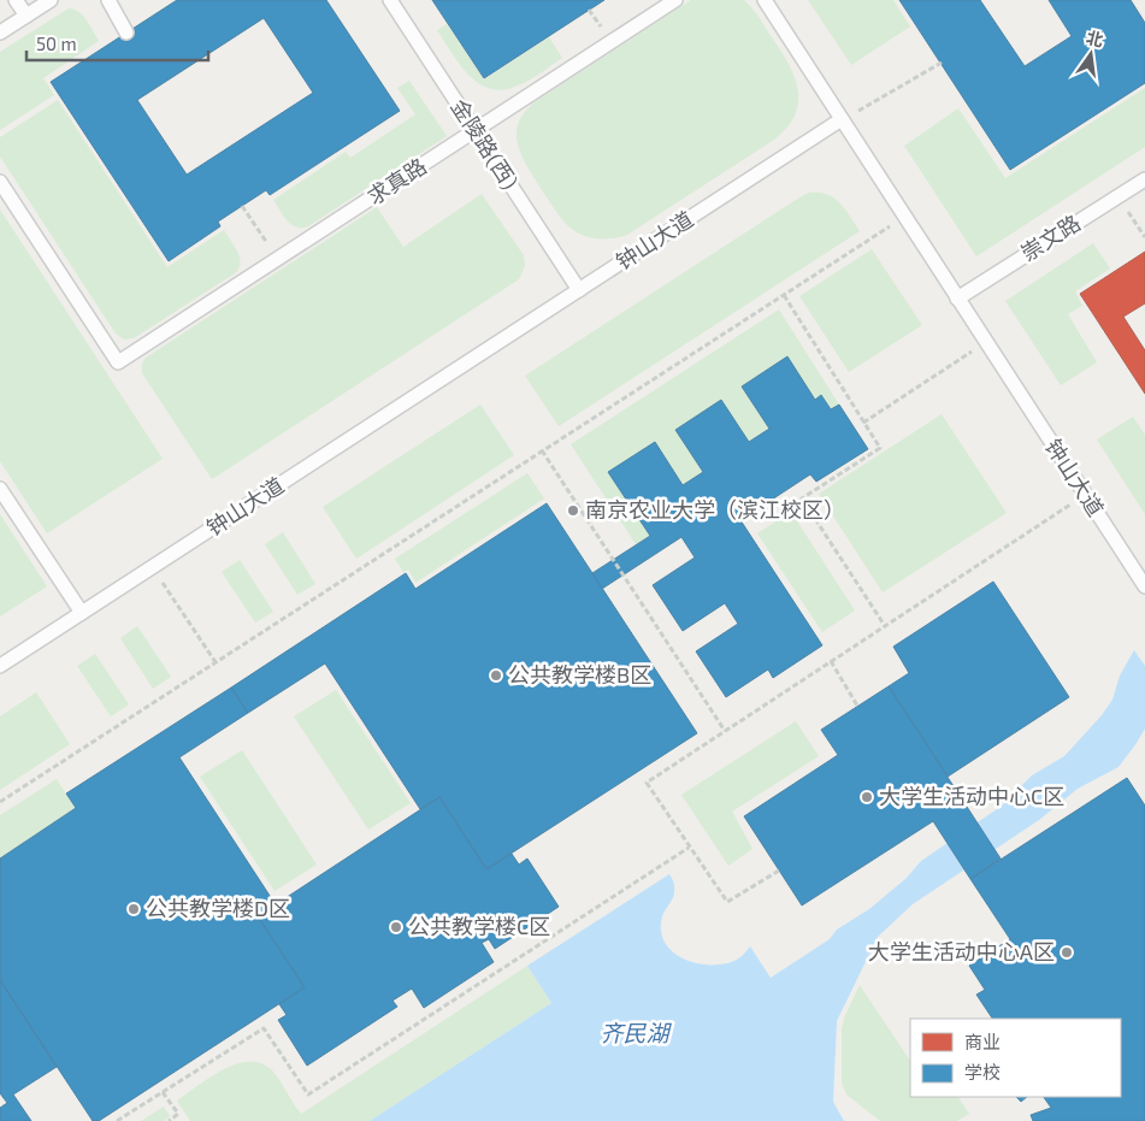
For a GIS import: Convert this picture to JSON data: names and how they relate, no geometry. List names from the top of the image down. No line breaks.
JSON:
{"streets":{"lane":["金陵路(西)","求真路","崇文路","钟山大道"]},"crossings":[["金陵路(西)","求真路"],["金陵路(西)","钟山大道"],["崇文路","钟山大道"]],"water":["齐民湖"],"places":["南京农业大学（滨江校区）","公共教学楼B区","大学生活动中心C区","公共教学楼D区","公共教学楼C区","大学生活动中心A区"],"legend":["商业","学校"],"scale_bar":"50 m","north":"top"}
